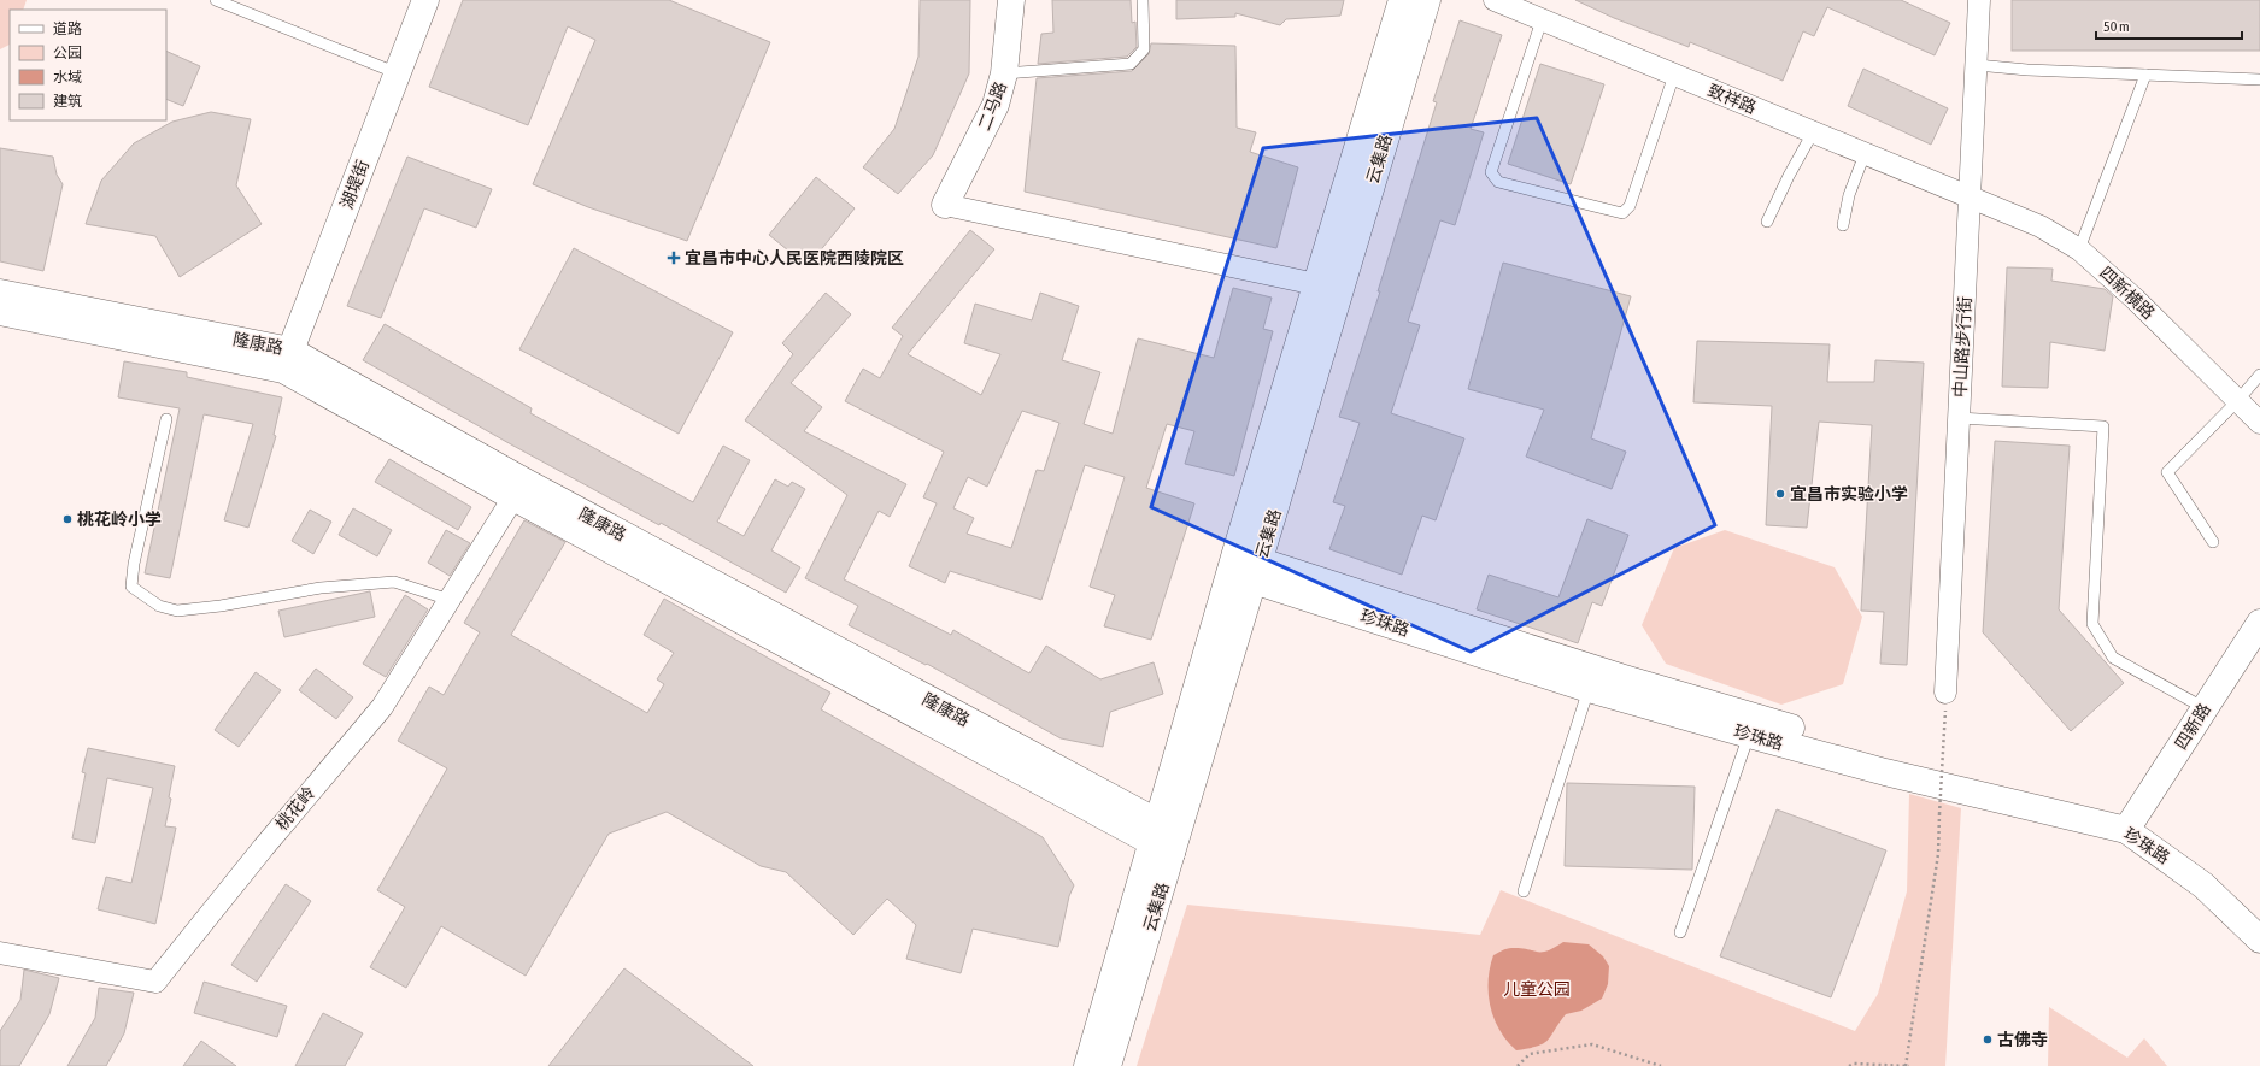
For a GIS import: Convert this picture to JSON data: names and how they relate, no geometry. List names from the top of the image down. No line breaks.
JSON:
{"streets":{"main road":["二马路","云集路","湖堤街","隆康路","珍珠路","四新路"],"street":["致祥路","四新横路","中山路步行街","桃花岭"]},"crossings":[["致祥路","四新横路"],["致祥路","中山路步行街"],["云集路","隆康路"],["云集路","珍珠路"],["湖堤街","隆康路"],["四新横路","中山路步行街"],["隆康路","桃花岭"],["珍珠路","四新路"]],"parks":["儿童公园"],"places":{"health":["宜昌市中心人民医院西陵院区"],"other":["宜昌市实验小学","桃花岭小学","古佛寺"]},"legend":["道路","公园","水域","建筑"],"scale_bar":"50 m"}
